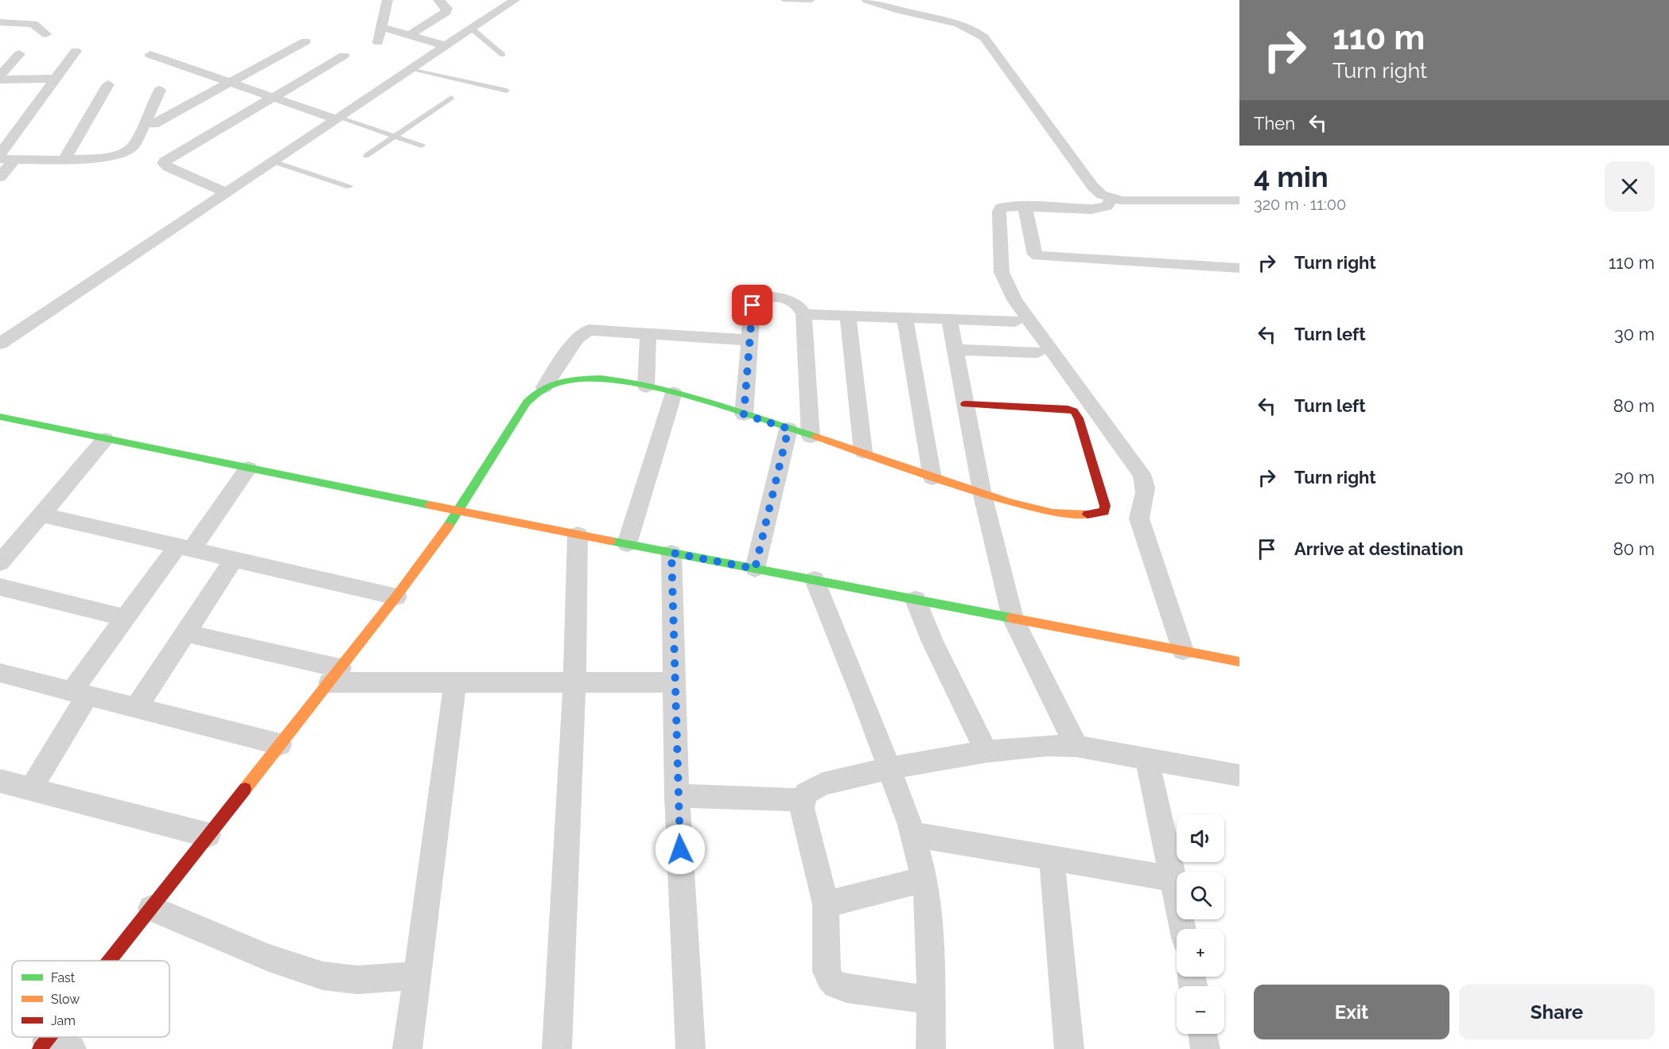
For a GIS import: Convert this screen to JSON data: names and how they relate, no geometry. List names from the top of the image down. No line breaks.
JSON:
{"legend":["Fast","Slow","Jam"],"page":{"turn":["110 m","Turn right"],"then":"Then","heading":["4 min","320 m · 11:00"],"list":[{"name":"Turn right","value":"110 m"},{"name":"Turn left","value":"30 m"},{"name":"Turn left","value":"80 m"},{"name":"Turn right","value":"20 m"},{"name":"Arrive at destination","value":"80 m"}],"map_buttons":["+","−"],"buttons":["Exit","Share"]}}
